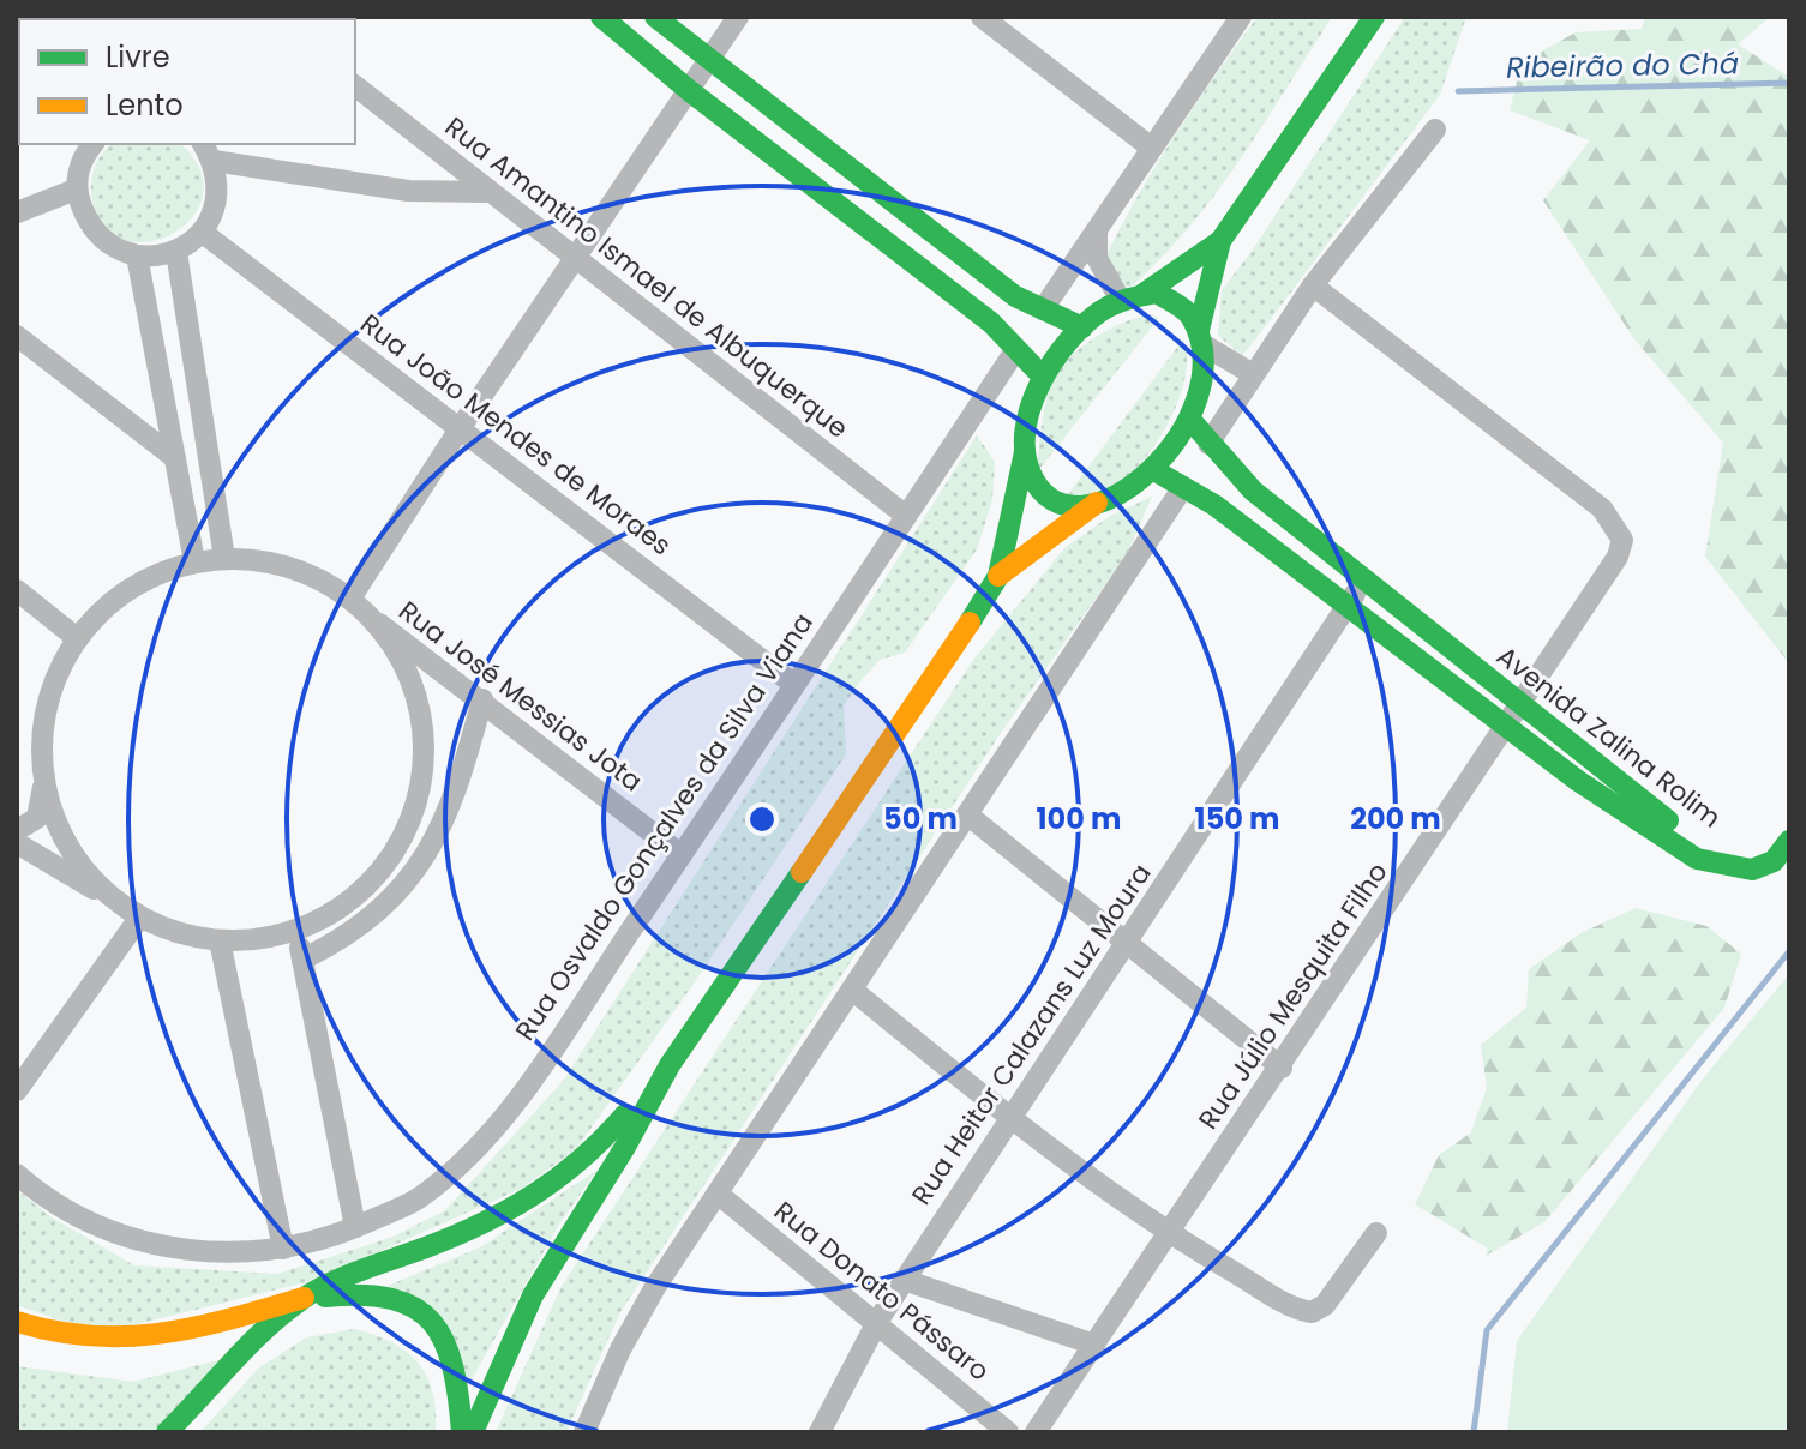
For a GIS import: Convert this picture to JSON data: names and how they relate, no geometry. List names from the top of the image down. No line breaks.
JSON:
{"streets":{"main road":["Avenida Zalina Rolim"],"street":["Rua Amantino Ismael de Albuquerque","Rua João Mendes de Moraes","Rua José Messias Jota","Rua Osvaldo Gonçalves da Silva Viana","Rua Júlio Mesquita Filho","Rua Heitor Calazans Luz Moura","Rua Donato Pássaro"]},"crossings":[["Rua Amantino Ismael de Albuquerque","Rua Osvaldo Gonçalves da Silva Viana"],["Rua João Mendes de Moraes","Rua Osvaldo Gonçalves da Silva Viana"],["Rua José Messias Jota","Rua Osvaldo Gonçalves da Silva Viana"],["Avenida Zalina Rolim","Rua Júlio Mesquita Filho"],["Avenida Zalina Rolim","Rua Heitor Calazans Luz Moura"],["Rua Heitor Calazans Luz Moura","Rua Donato Pássaro"]],"water":["Ribeirão do Chá"],"legend":["Livre","Lento"],"rings":["50 m","100 m","150 m","200 m"]}
